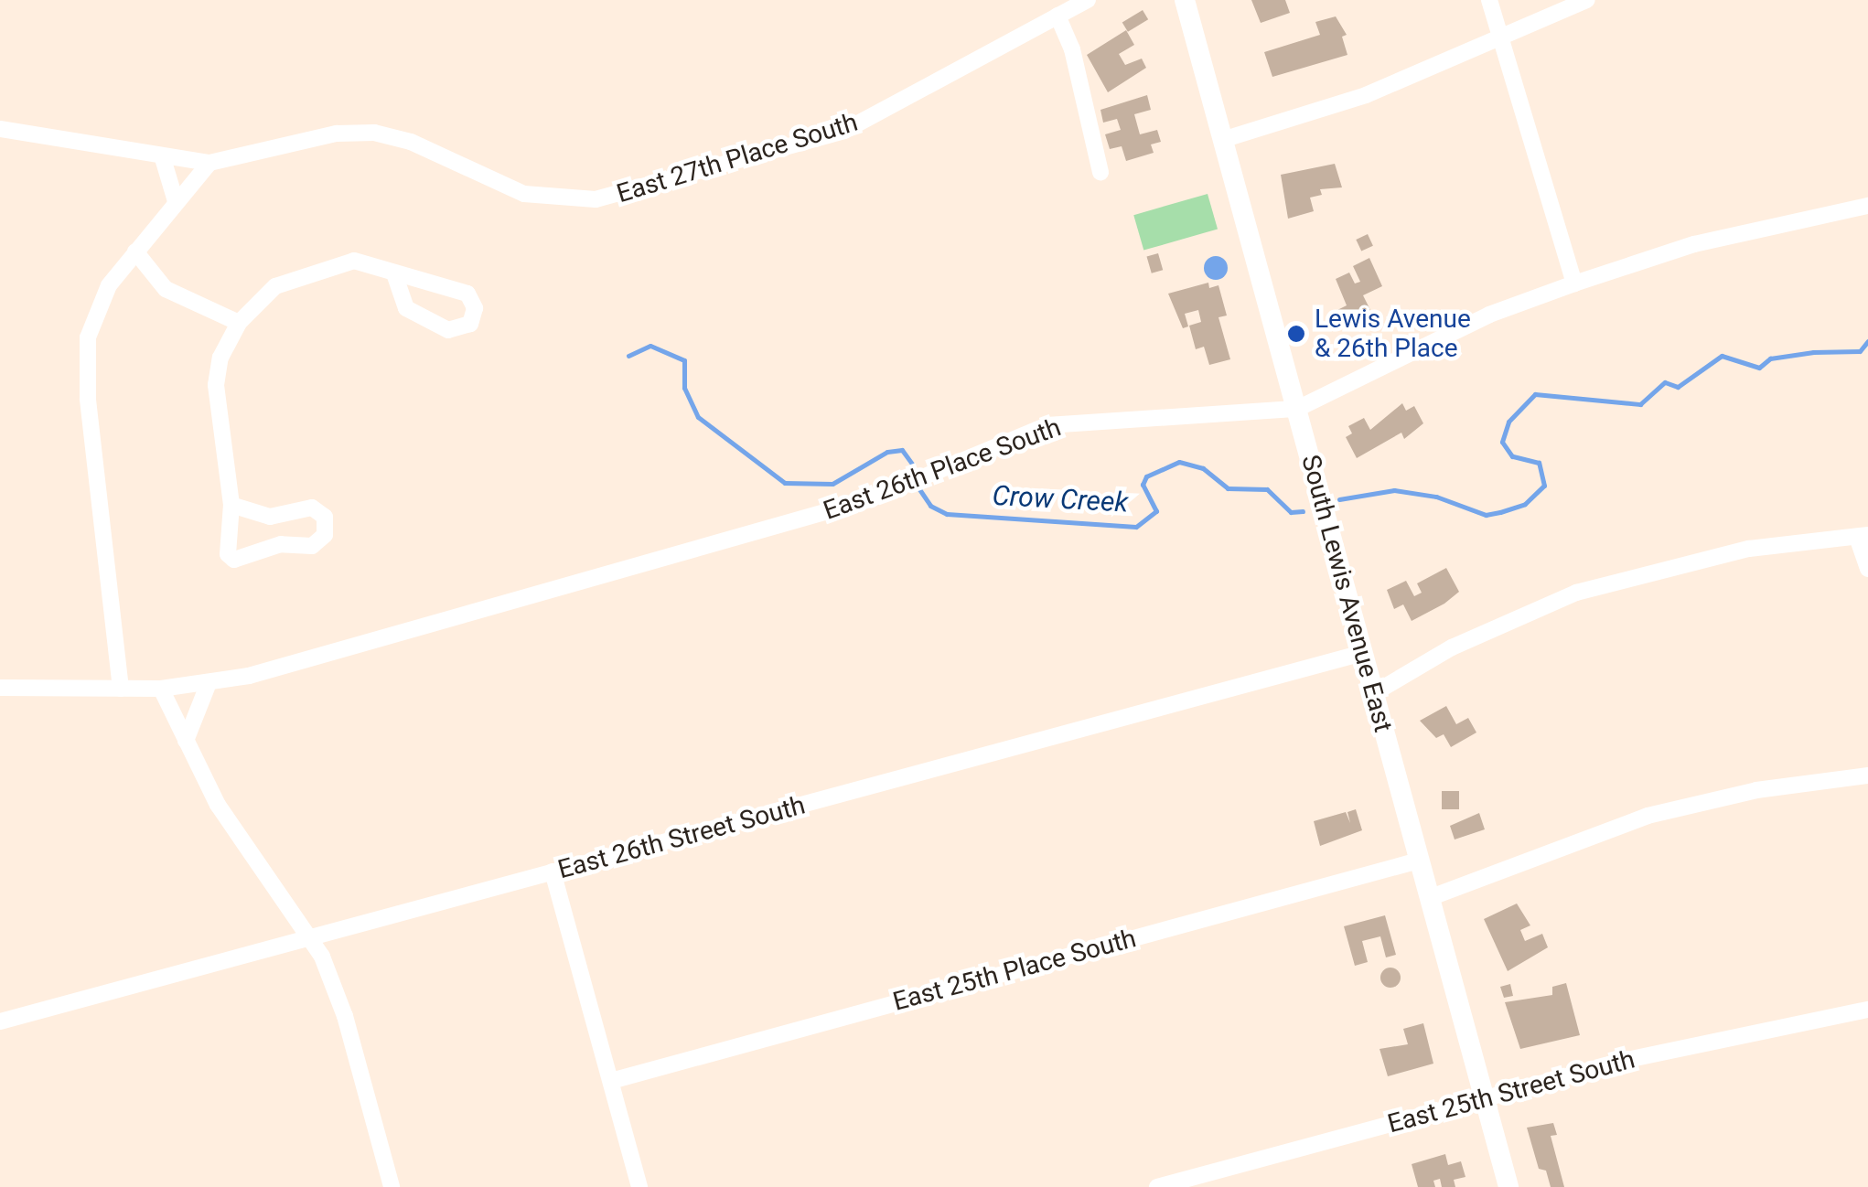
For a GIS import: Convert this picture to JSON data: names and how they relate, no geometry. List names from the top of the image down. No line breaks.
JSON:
{"streets":{"main road":["South Lewis Avenue East"],"street":["East 27th Place South","East 26th Place South","East 26th Street South","East 25th Place South","East 25th Street South"]},"crossings":[["East 26th Place South","South Lewis Avenue East"],["South Lewis Avenue East","East 26th Street South"],["South Lewis Avenue East","East 25th Place South"],["South Lewis Avenue East","East 25th Street South"]],"water":["Crow Creek"],"places":["Lewis Avenue & 26th Place"]}
